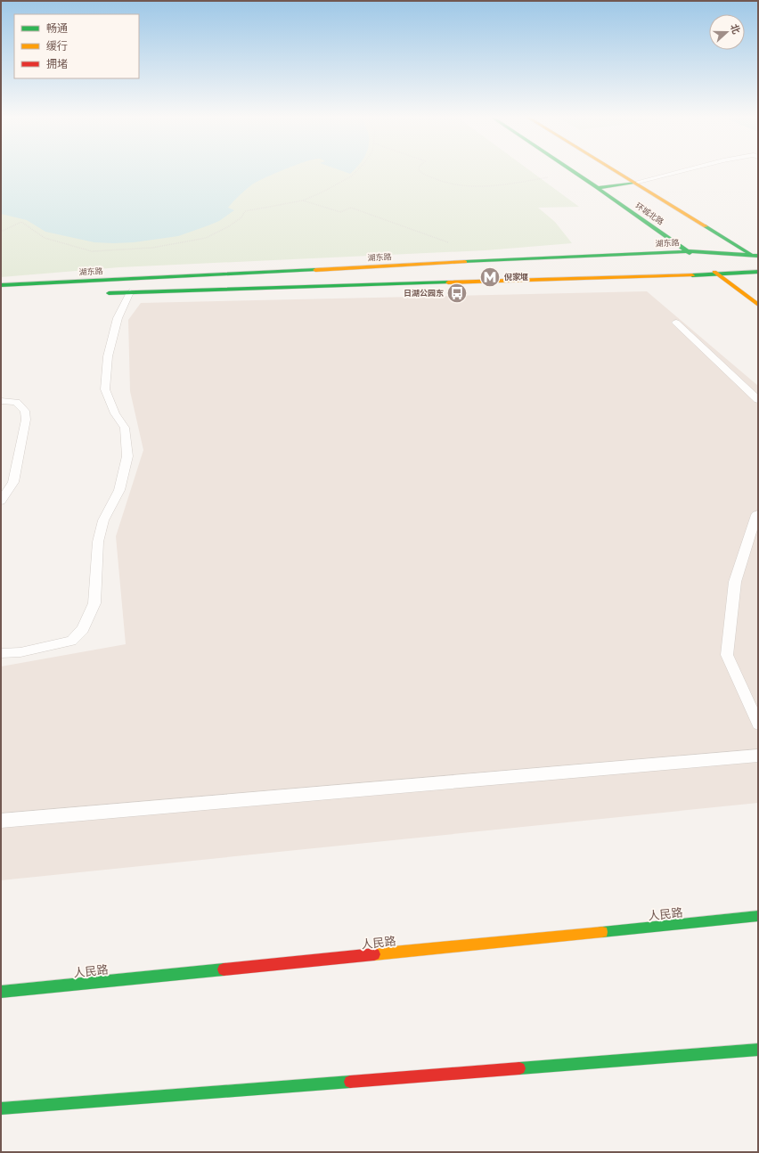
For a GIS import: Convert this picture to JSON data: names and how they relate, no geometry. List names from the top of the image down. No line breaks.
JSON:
{"streets":{"main road":["环城北路","湖东路","人民路"]},"crossings":[["环城北路","湖东路"]],"places":{"metro station":["倪家堰"],"bus stop":["日湖公园东"]},"legend":["畅通","缓行","拥堵"],"north":"right"}
